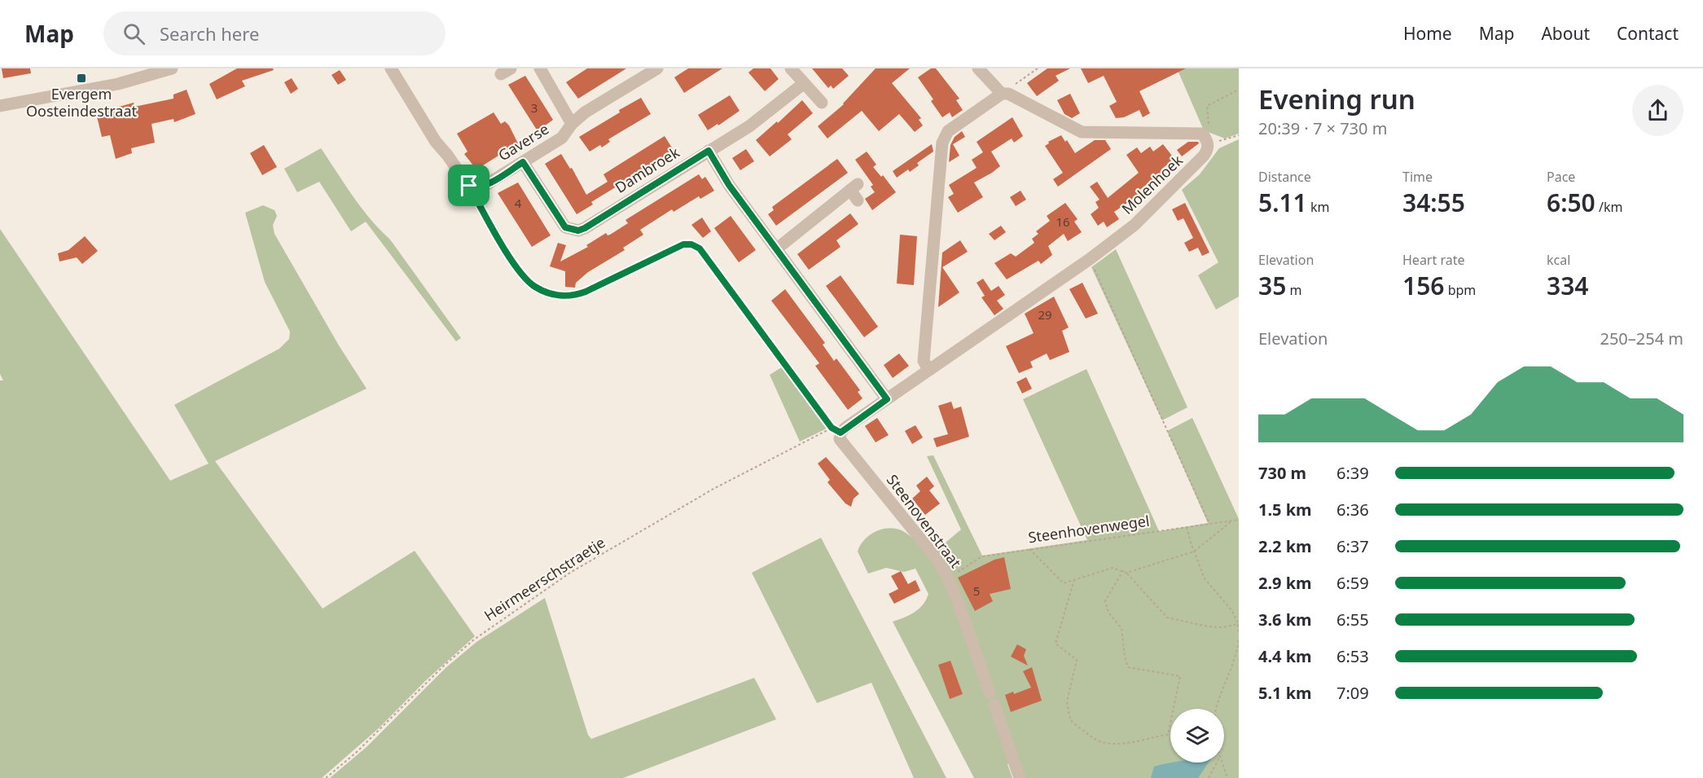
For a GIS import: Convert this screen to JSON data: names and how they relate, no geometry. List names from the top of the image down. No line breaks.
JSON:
{"streets":{"street":["Gaverse","Dambroek","Molenhoek","Steenovenstraat"],"path":["Steenhovenwegel","Heirmeerschstraetje"]},"crossings":[["Gaverse","Dambroek"],["Molenhoek","Steenovenstraat"],["Molenhoek","Heirmeerschstraetje"],["Steenovenstraat","Steenhovenwegel"],["Steenovenstraat","Heirmeerschstraetje"]],"places":{"transit":["Evergem Oosteindestraat"]},"house_numbers":["3","4","16","29","5"],"page":{"header":"Map","search":"Search here","nav":["Home","Map","About","Contact"],"heading":["Evening run","20:39 · 7 × 730 m"],"stats":[["Distance","5.11 km"],["Time","34:55"],["Pace","6:50 /km"],["Elevation","35 m"],["Heart rate","156 bpm"],["kcal","334"]],"chart":["Elevation","250–254 m"],"list":[{"name":"730 m","note":"6:39"},{"name":"1.5 km","note":"6:36"},{"name":"2.2 km","note":"6:37"},{"name":"2.9 km","note":"6:59"},{"name":"3.6 km","note":"6:55"},{"name":"4.4 km","note":"6:53"},{"name":"5.1 km","note":"7:09"}]}}
